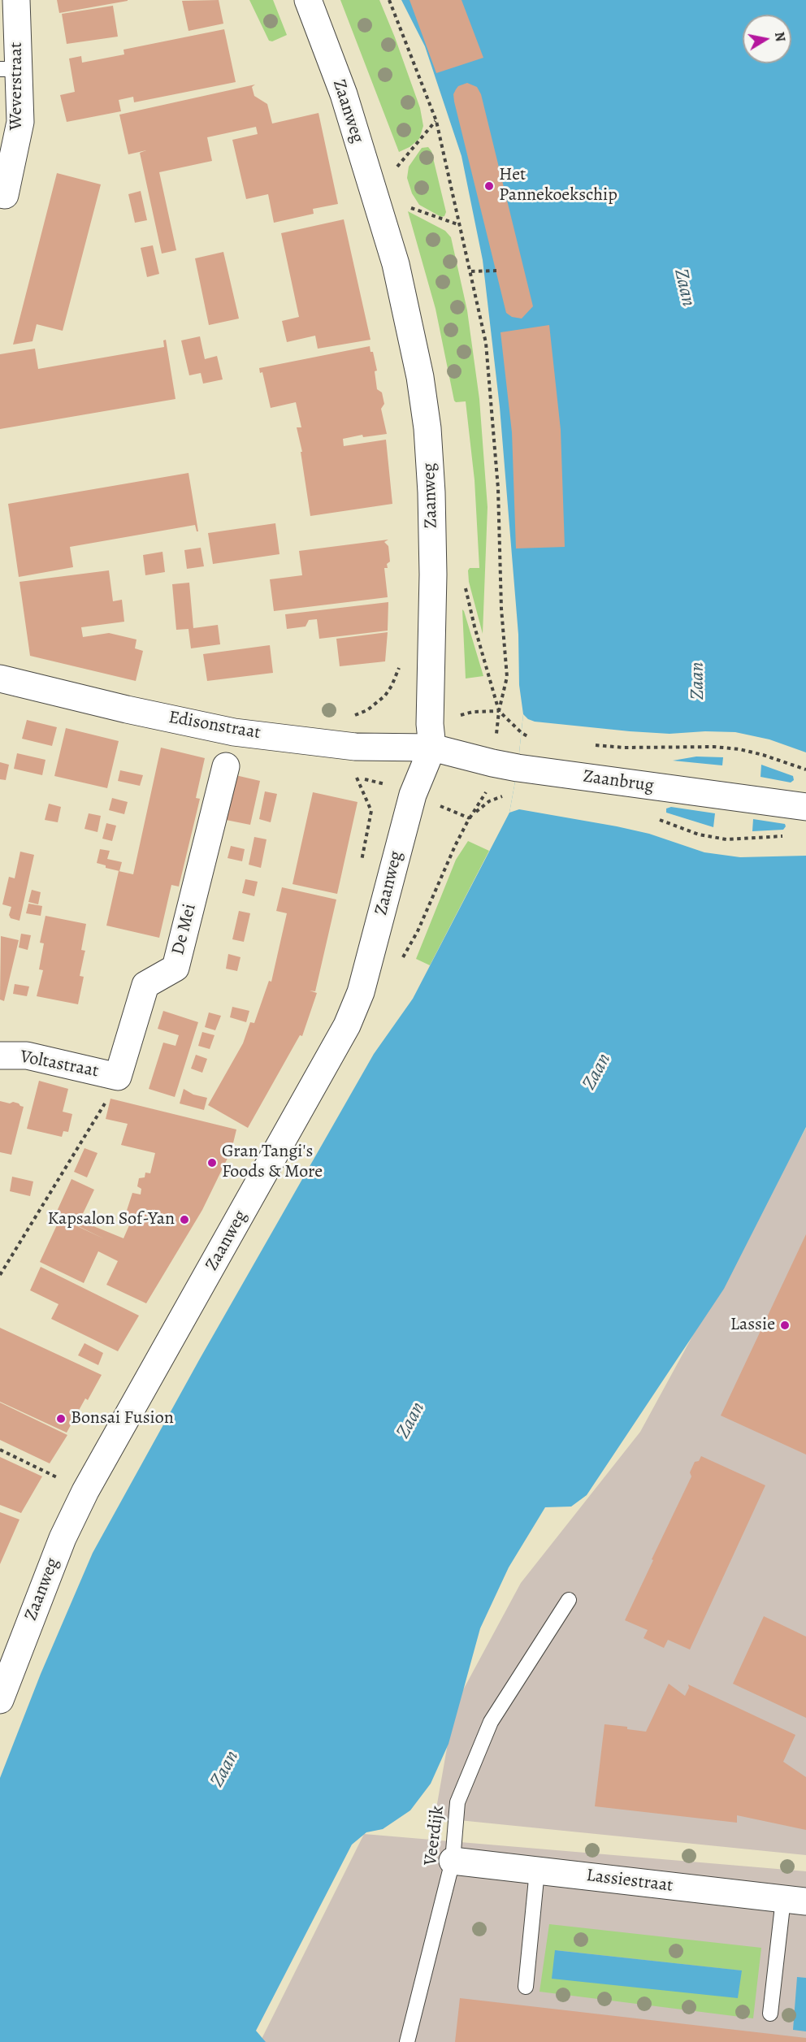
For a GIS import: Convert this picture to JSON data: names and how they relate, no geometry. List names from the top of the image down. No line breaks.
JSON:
{"streets":{"street":["Weverstraat","Zaanweg","Edisonstraat","Zaanbrug","De Mei","Voltastraat","Lassiestraat"],"lane":["Veerdijk"]},"crossings":[["Zaanweg","Edisonstraat"],["Zaanweg","Zaanbrug"],["Edisonstraat","Zaanbrug"],["De Mei","Voltastraat"],["Veerdijk","Lassiestraat"]],"water":["Zaan"],"places":["Het Pannekoekschip","Gran Tangi's Foods & More","Kapsalon Sof-Yan","Lassie","Bonsai Fusion"],"north":"right"}
